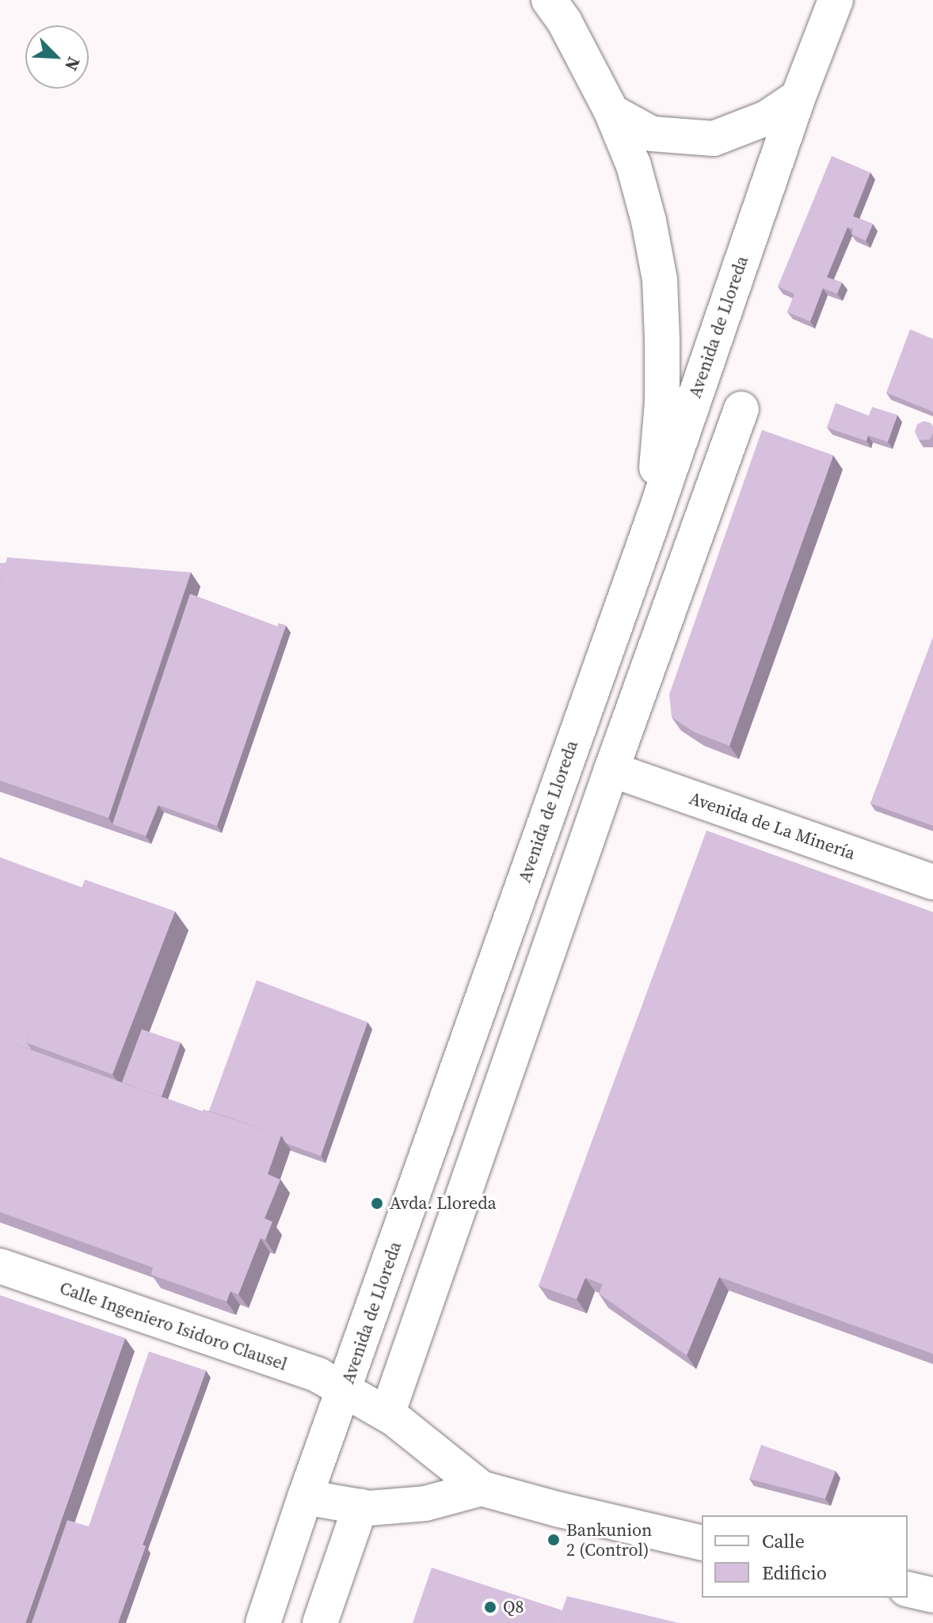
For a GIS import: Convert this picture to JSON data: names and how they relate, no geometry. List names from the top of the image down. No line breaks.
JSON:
{"streets":{"street":["Avenida de Lloreda","Avenida de La Minería","Calle Ingeniero Isidoro Clausel"]},"crossings":[["Avenida de Lloreda","Calle Ingeniero Isidoro Clausel"]],"places":["Avda. Lloreda","Bankunion 2 (Control)","Q8"],"legend":["Calle","Edificio"],"north":"bottom right"}
